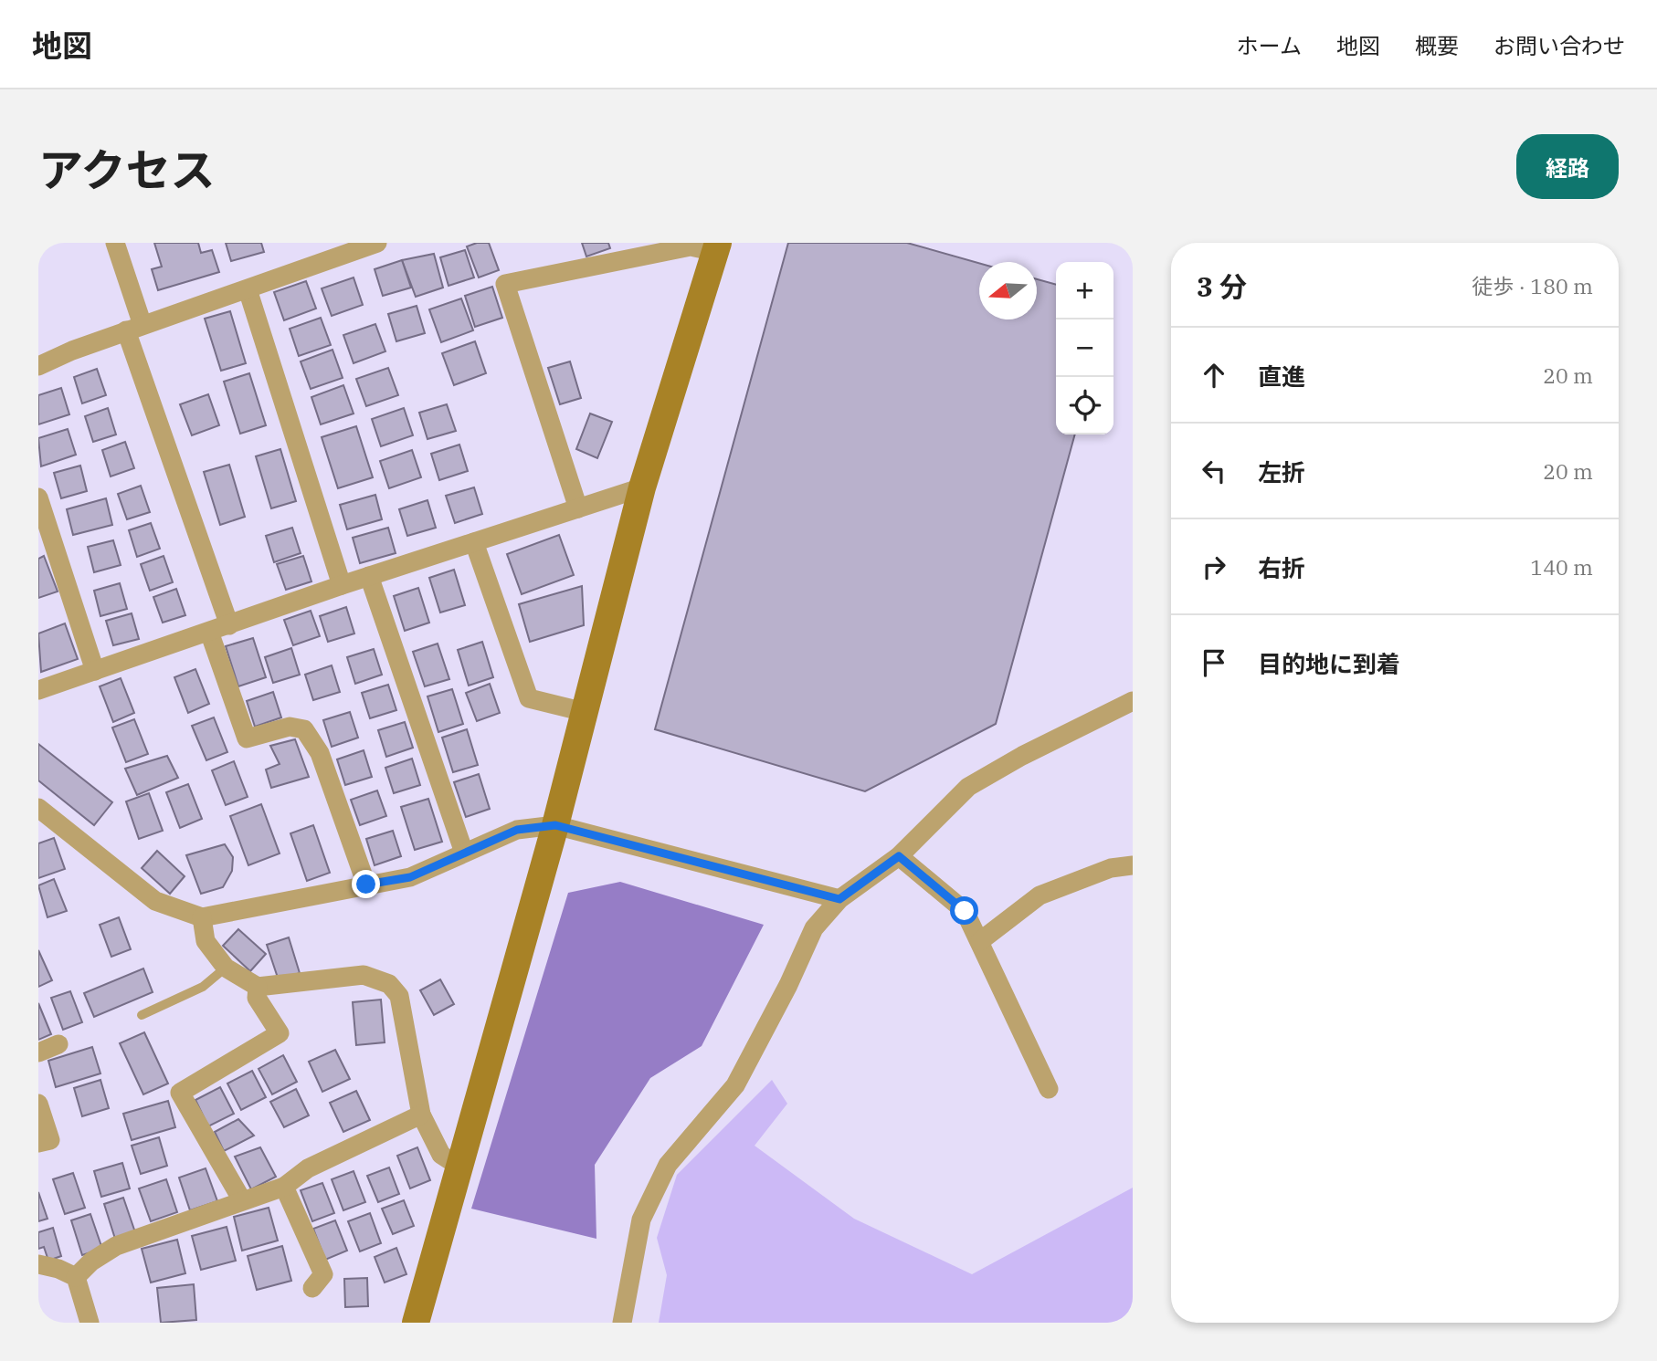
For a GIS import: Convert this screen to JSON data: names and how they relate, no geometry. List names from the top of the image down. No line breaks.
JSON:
{"north":"left","page":{"header":"地図","nav":["ホーム","地図","概要","お問い合わせ"],"title":"アクセス","buttons":"経路","heading":["3 分","徒歩 · 180 m"],"map_buttons":["+","−"],"list":[["直進","20 m"],["左折","20 m"],["右折","140 m"],"目的地に到着"]}}
